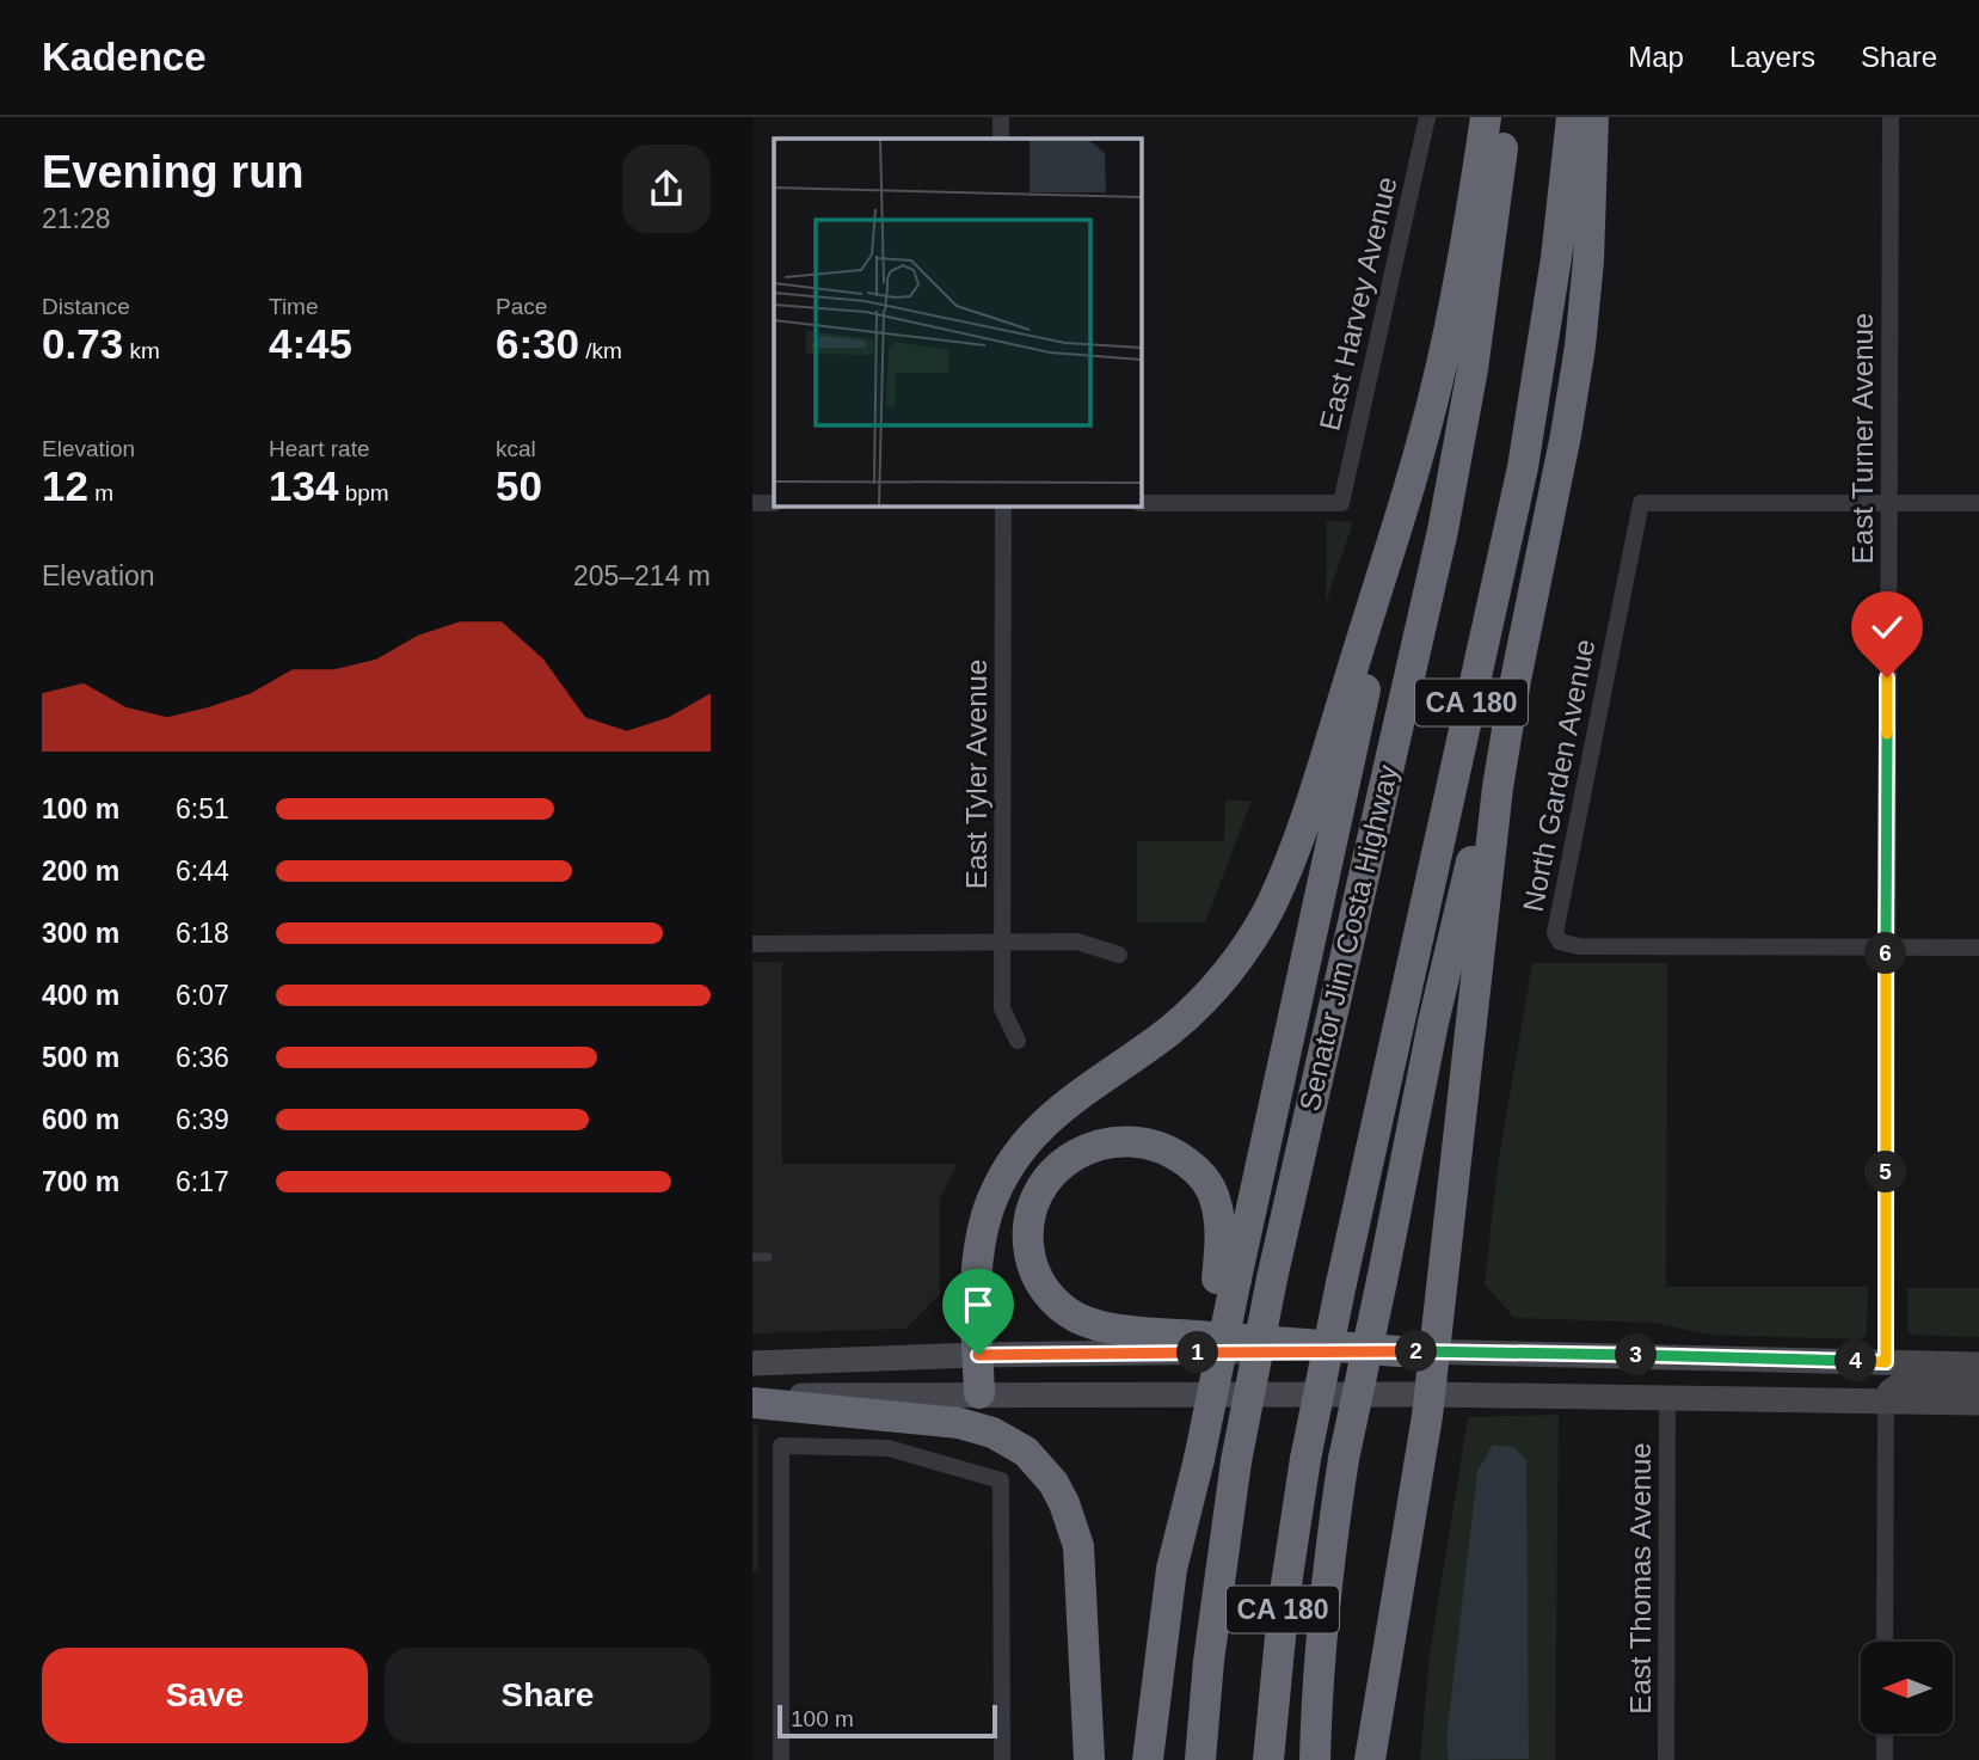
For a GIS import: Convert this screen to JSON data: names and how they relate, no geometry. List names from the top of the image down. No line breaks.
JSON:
{"streets":{"highway":["CA 180","Senator Jim Costa Highway"],"street":["East Harvey Avenue","East Turner Avenue","East Tyler Avenue","North Garden Avenue","East Thomas Avenue"]},"crossings":[["East Turner Avenue","North Garden Avenue"]],"scale_bar":"100 m","north":"left","page":{"header":"Kadence","nav":["Map","Layers","Share"],"heading":["Evening run","21:28"],"stats":[["Distance","0.73 km"],["Time","4:45"],["Pace","6:30 /km"],["Elevation","12 m"],["Heart rate","134 bpm"],["kcal","50"]],"chart":["Elevation","205–214 m"],"list":[{"name":"100 m","note":"6:51"},{"name":"200 m","note":"6:44"},{"name":"300 m","note":"6:18"},{"name":"400 m","note":"6:07"},{"name":"500 m","note":"6:36"},{"name":"600 m","note":"6:39"},{"name":"700 m","note":"6:17"}],"pins":["6","5","2","1","3","4"],"buttons":["Save","Share"],"scale":"100 m"}}
